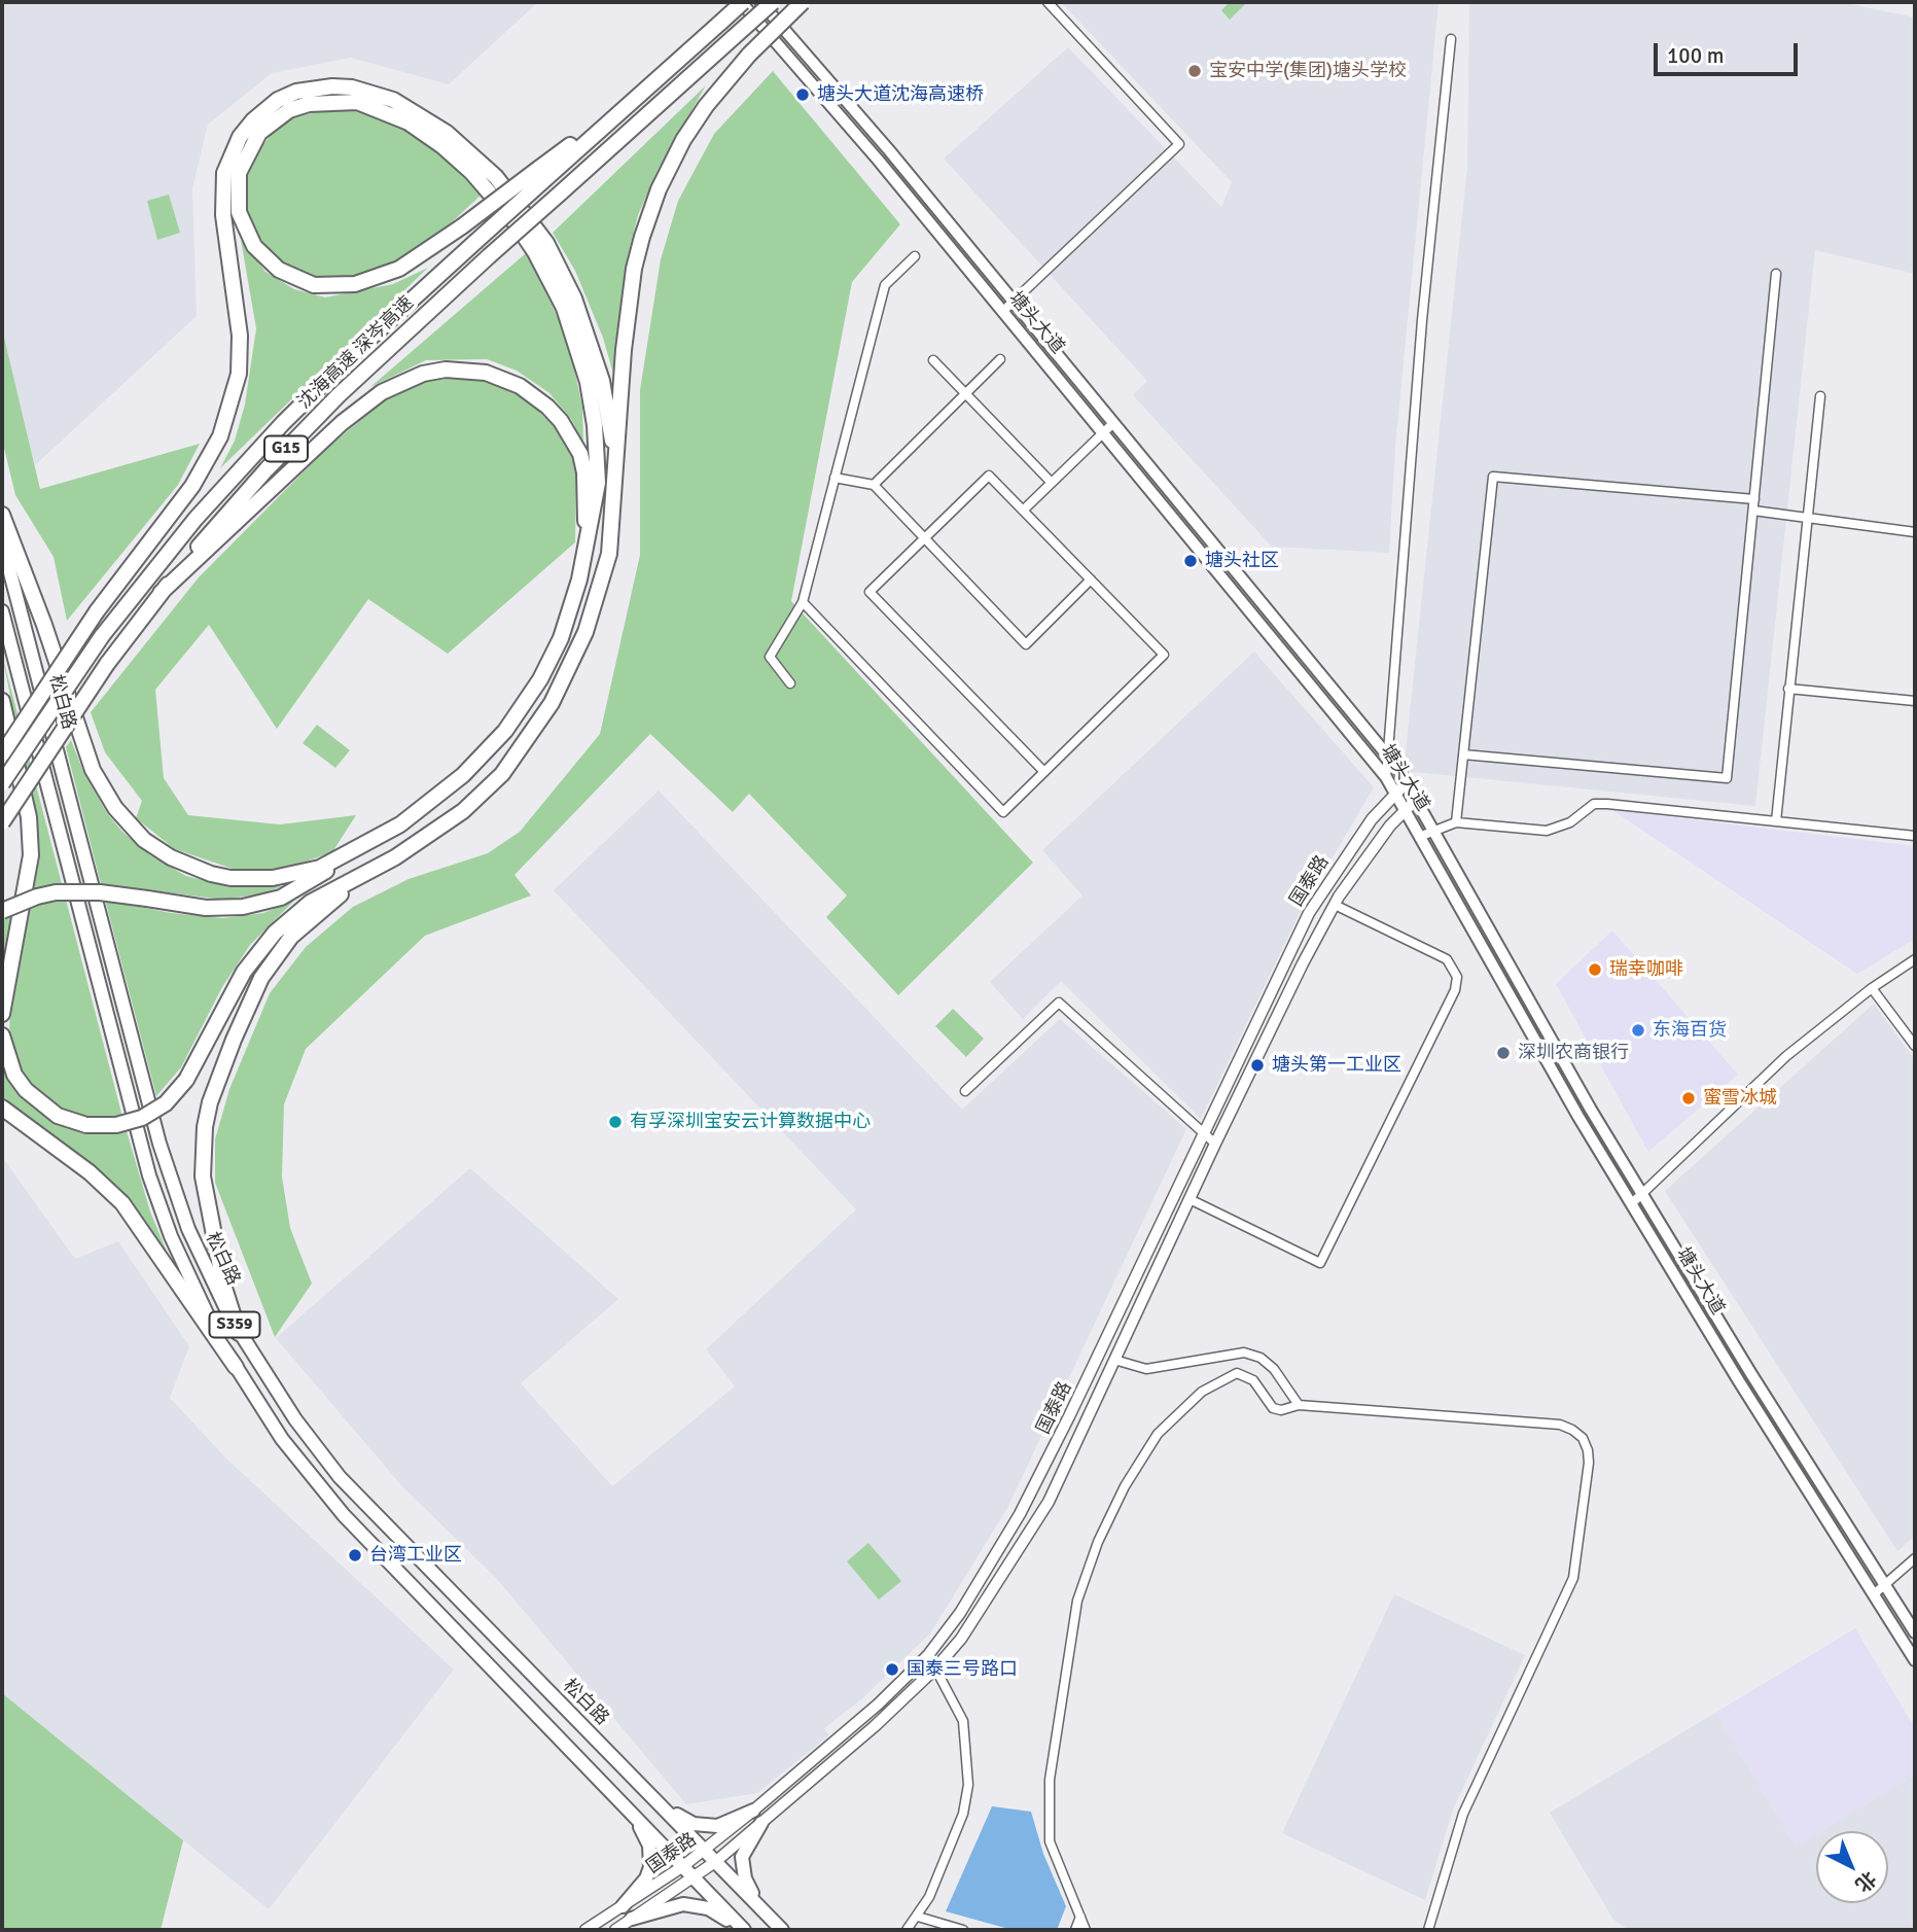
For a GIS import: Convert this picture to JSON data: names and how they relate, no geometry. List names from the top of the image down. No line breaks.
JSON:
{"streets":{"highway":["沈海高速 深岑高速","G15"],"main road":["塘头大道","松白路","S359"],"street":["国泰路"]},"crossings":[["塘头大道","国泰路"],["松白路","国泰路"]],"places":["宝安中学(集团)塘头学校","塘头大道沈海高速桥","塘头社区","瑞幸咖啡","东海百货","深圳农商银行","塘头第一工业区","蜜雪冰城","有孚深圳宝安云计算数据中心","台湾工业区","国泰三号路口"],"scale_bar":"100 m","north":"bottom right"}
